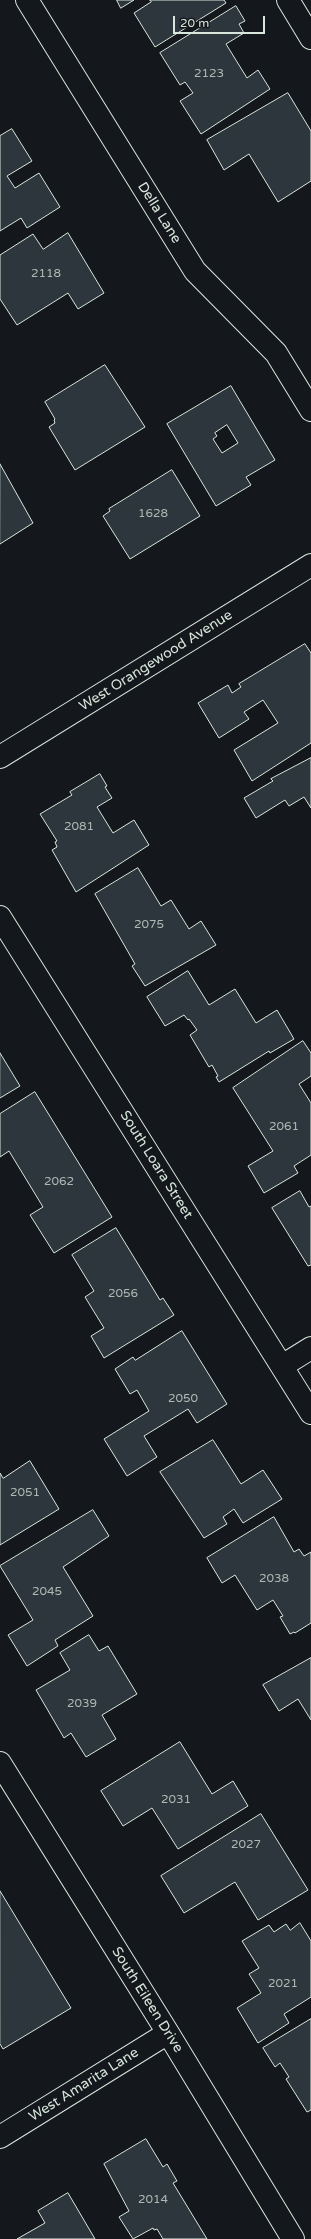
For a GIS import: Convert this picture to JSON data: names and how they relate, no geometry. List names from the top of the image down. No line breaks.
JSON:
{"streets":{"street":["Della Lane","West Orangewood Avenue","South Loara Street","South Eileen Drive","West Amarita Lane"]},"crossings":[["South Eileen Drive","West Amarita Lane"]],"house_numbers":["2123","2118","1628","2081","2075","2061","2062","2056","2050","2051","2038","2045","2039","2031","2027","2021","2014"],"scale_bar":"20 m"}
